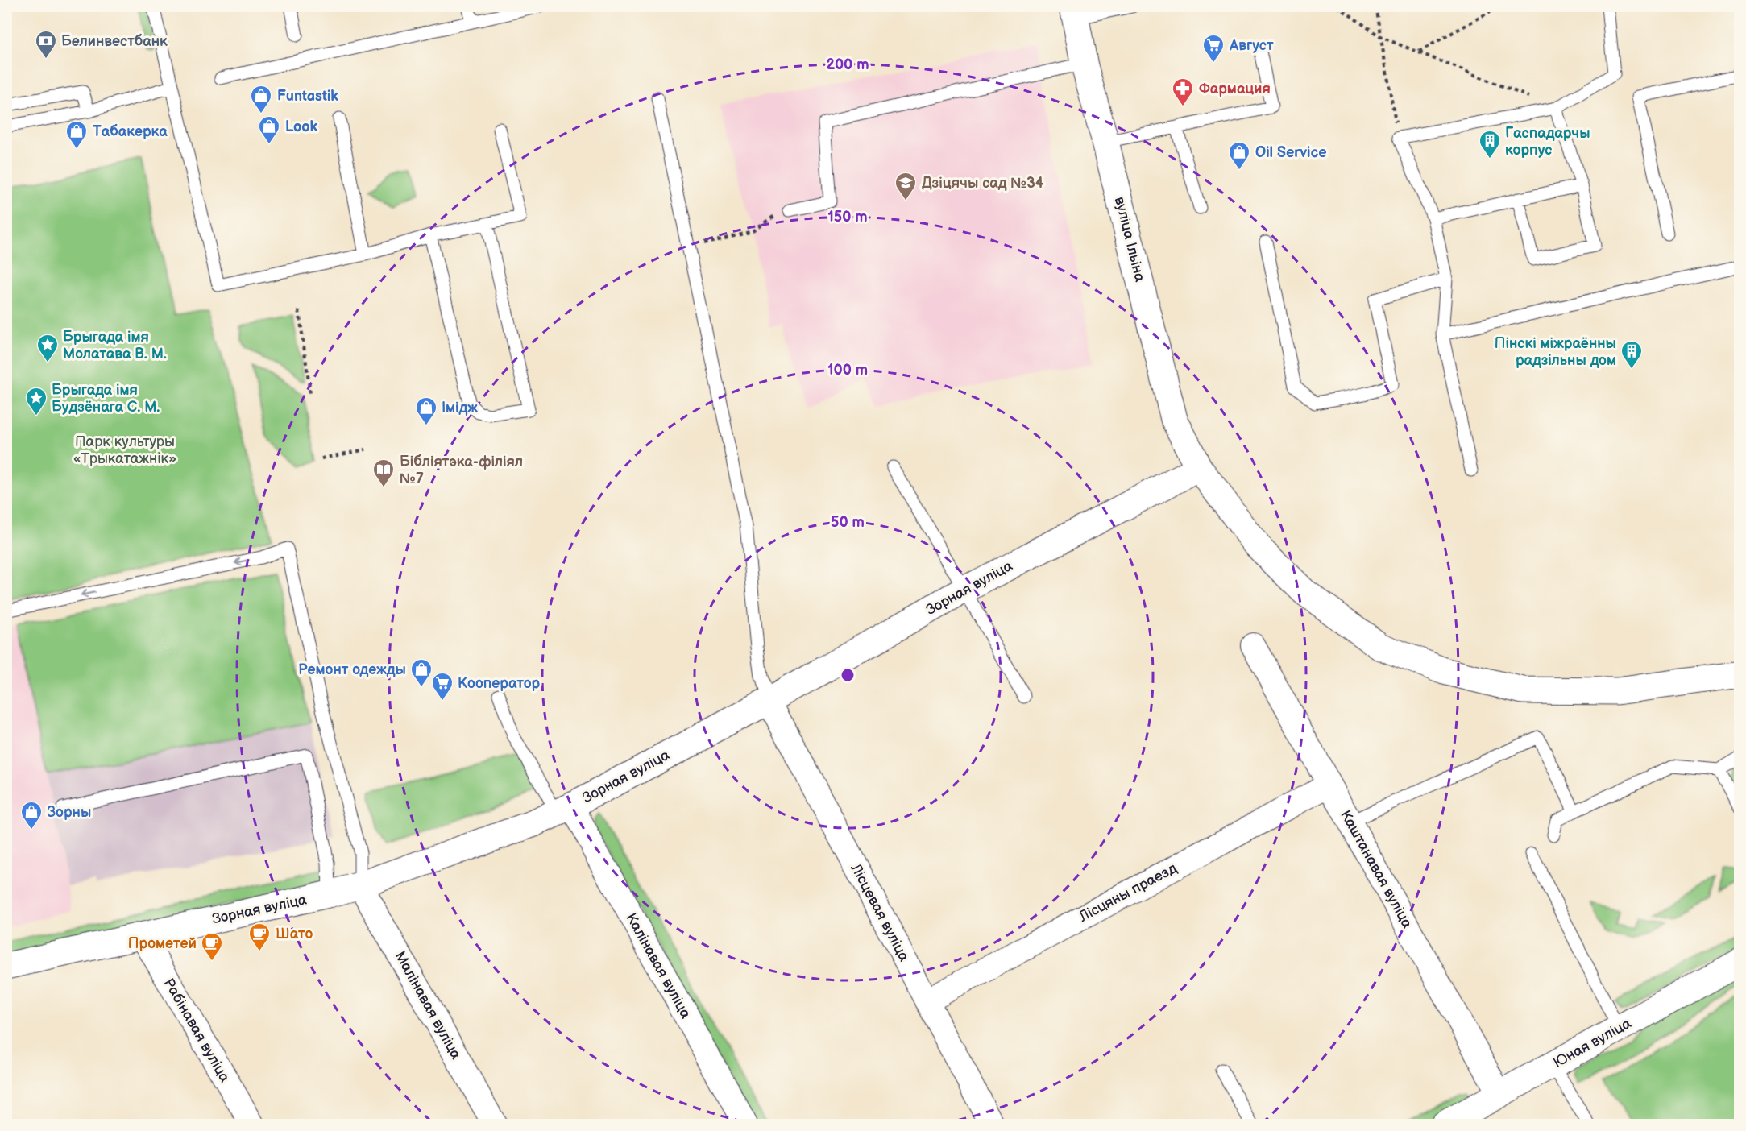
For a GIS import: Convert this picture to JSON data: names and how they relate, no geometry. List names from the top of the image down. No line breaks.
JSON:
{"streets":{"street":["вуліца Ільіна","Зорная вуліца","Каштанавая вуліца","Лісцяны праезд","Лісцевая вуліца","Калінавая вуліца","Малінавая вуліца","Рабінавая вуліца","Юная вуліца"]},"crossings":[["вуліца Ільіна","Зорная вуліца"],["Зорная вуліца","Лісцевая вуліца"],["Зорная вуліца","Калінавая вуліца"],["Зорная вуліца","Малінавая вуліца"],["Зорная вуліца","Рабінавая вуліца"],["Каштанавая вуліца","Лісцяны праезд"],["Каштанавая вуліца","Юная вуліца"],["Лісцяны праезд","Лісцевая вуліца"]],"parks":["Парк культуры «Трыкатажнік»"],"places":{"bank":["Белинвестбанк"],"supermarket":["Август","Кооператор"],"pharmacy":["Фармация"],"shop":["Funtastik","Look","Табакерка","Oil Service","Імідж","Ремонт одежды","Зорны"],"building":["Гаспадарчы корпус","Пінскі міжраённы радзільны дом"],"school or university":["Дзіцячы сад №34"],"place":["Брыгада імя Молатава В. М.","Брыгада імя Будзёнага С. М."],"library":["Бібліятэка-філіял №7"],"cafe":["Шато","Прометей"]},"rings":["200 m","150 m","100 m","50 m"]}
